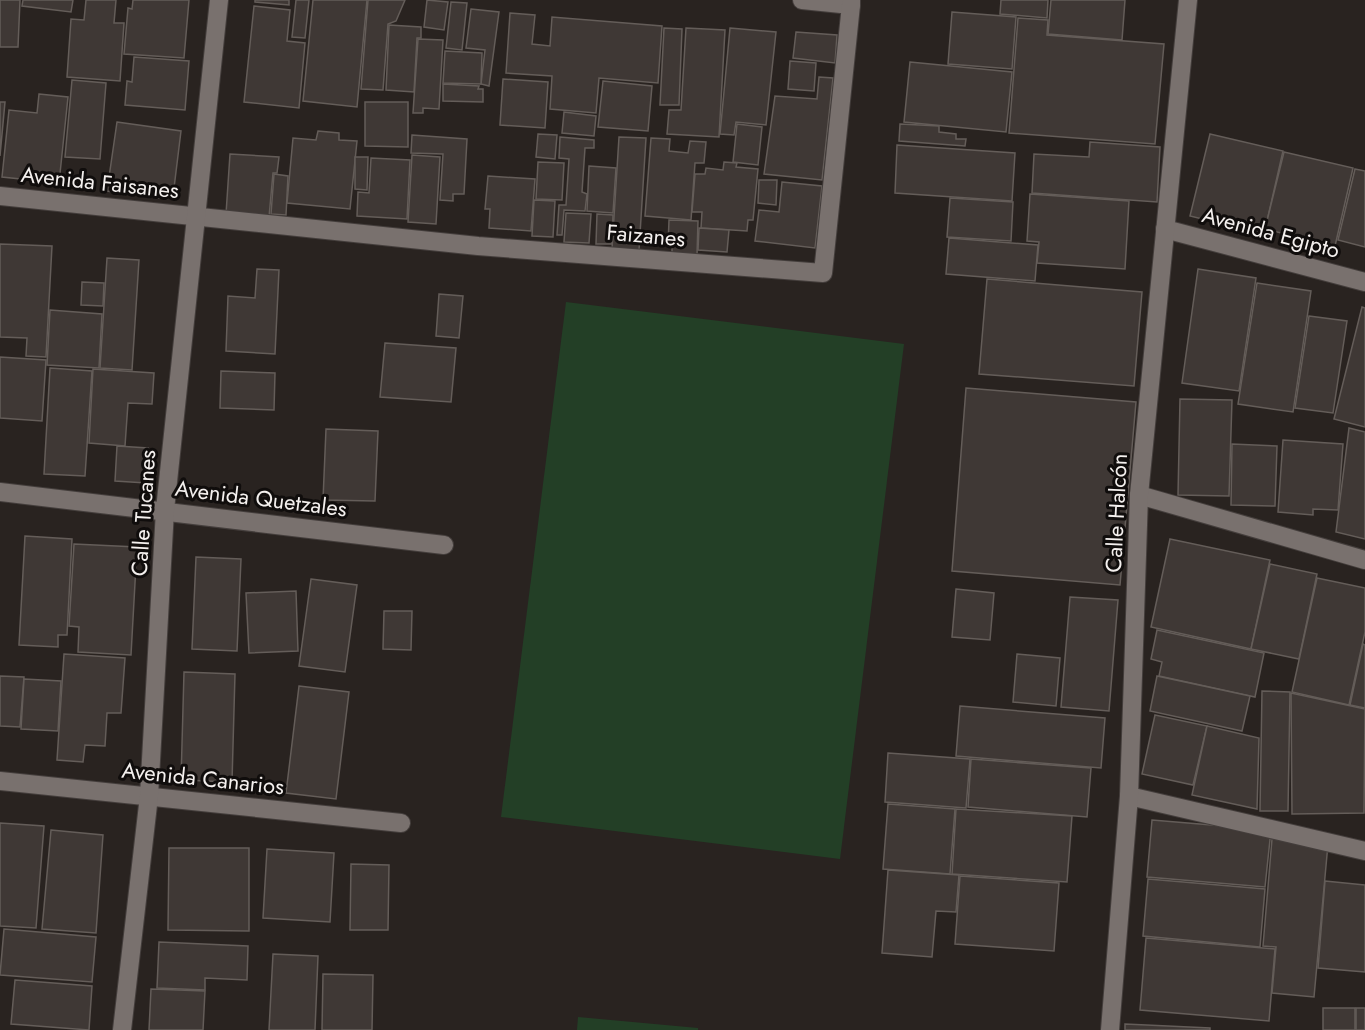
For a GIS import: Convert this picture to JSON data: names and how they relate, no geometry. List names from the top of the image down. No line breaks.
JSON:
{"streets":{"street":["Avenida Faisanes","Avenida Egipto","Faizanes","Avenida Quetzales","Calle Tucanes","Calle Halcón","Avenida Canarios"]},"crossings":[["Avenida Faisanes","Faizanes"],["Avenida Faisanes","Calle Tucanes"],["Avenida Egipto","Calle Halcón"],["Faizanes","Calle Tucanes"],["Avenida Quetzales","Calle Tucanes"],["Calle Tucanes","Avenida Canarios"]]}
